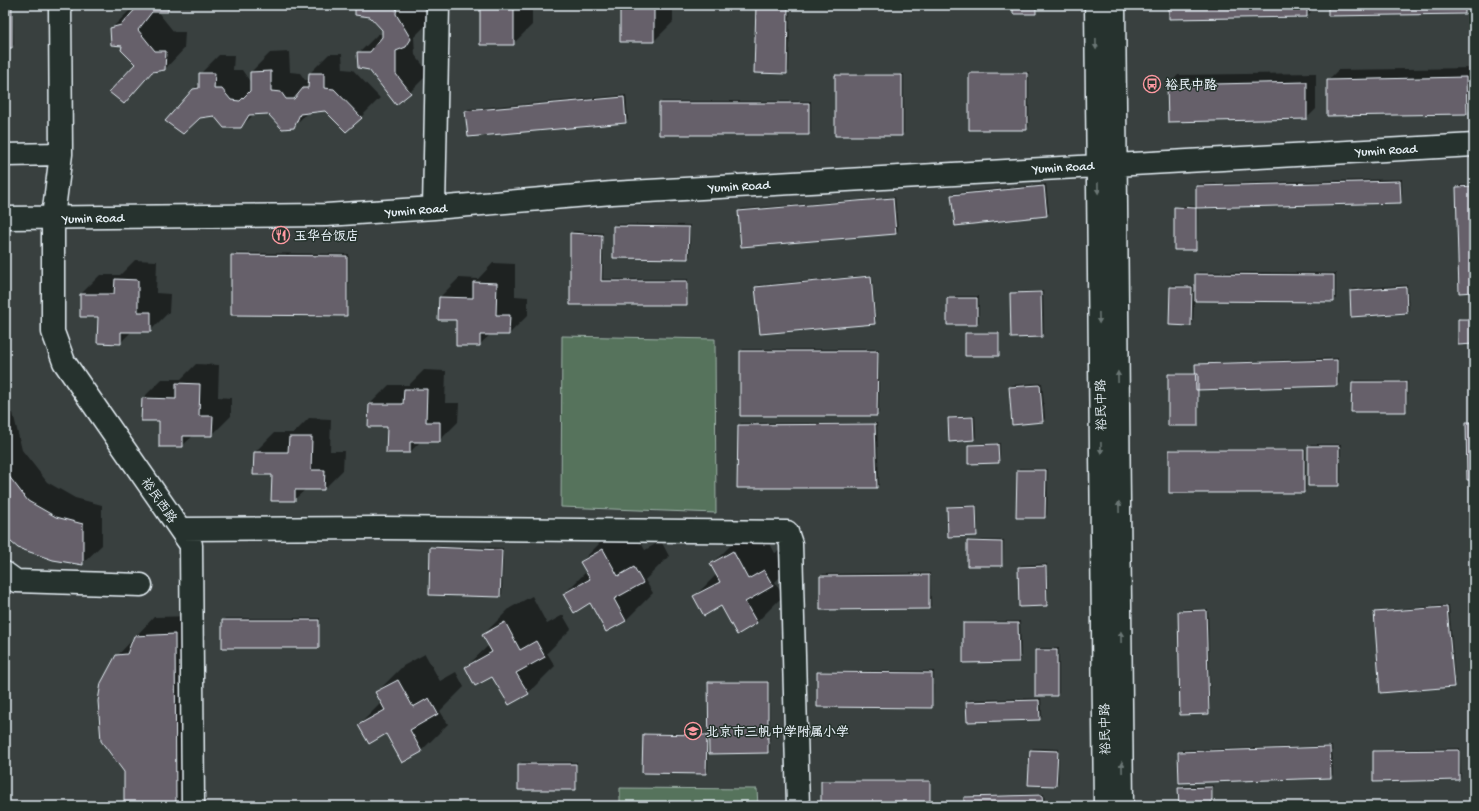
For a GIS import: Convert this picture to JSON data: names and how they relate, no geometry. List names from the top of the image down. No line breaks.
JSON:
{"streets":{"street":["Yumin Road","裕民中路","裕民西路"]},"crossings":[["Yumin Road","裕民中路"],["Yumin Road","裕民西路"]],"places":{"bus stop":["裕民中路"],"restaurant":["玉华台饭店"],"school or university":["北京市三帆中学附属小学"]}}
